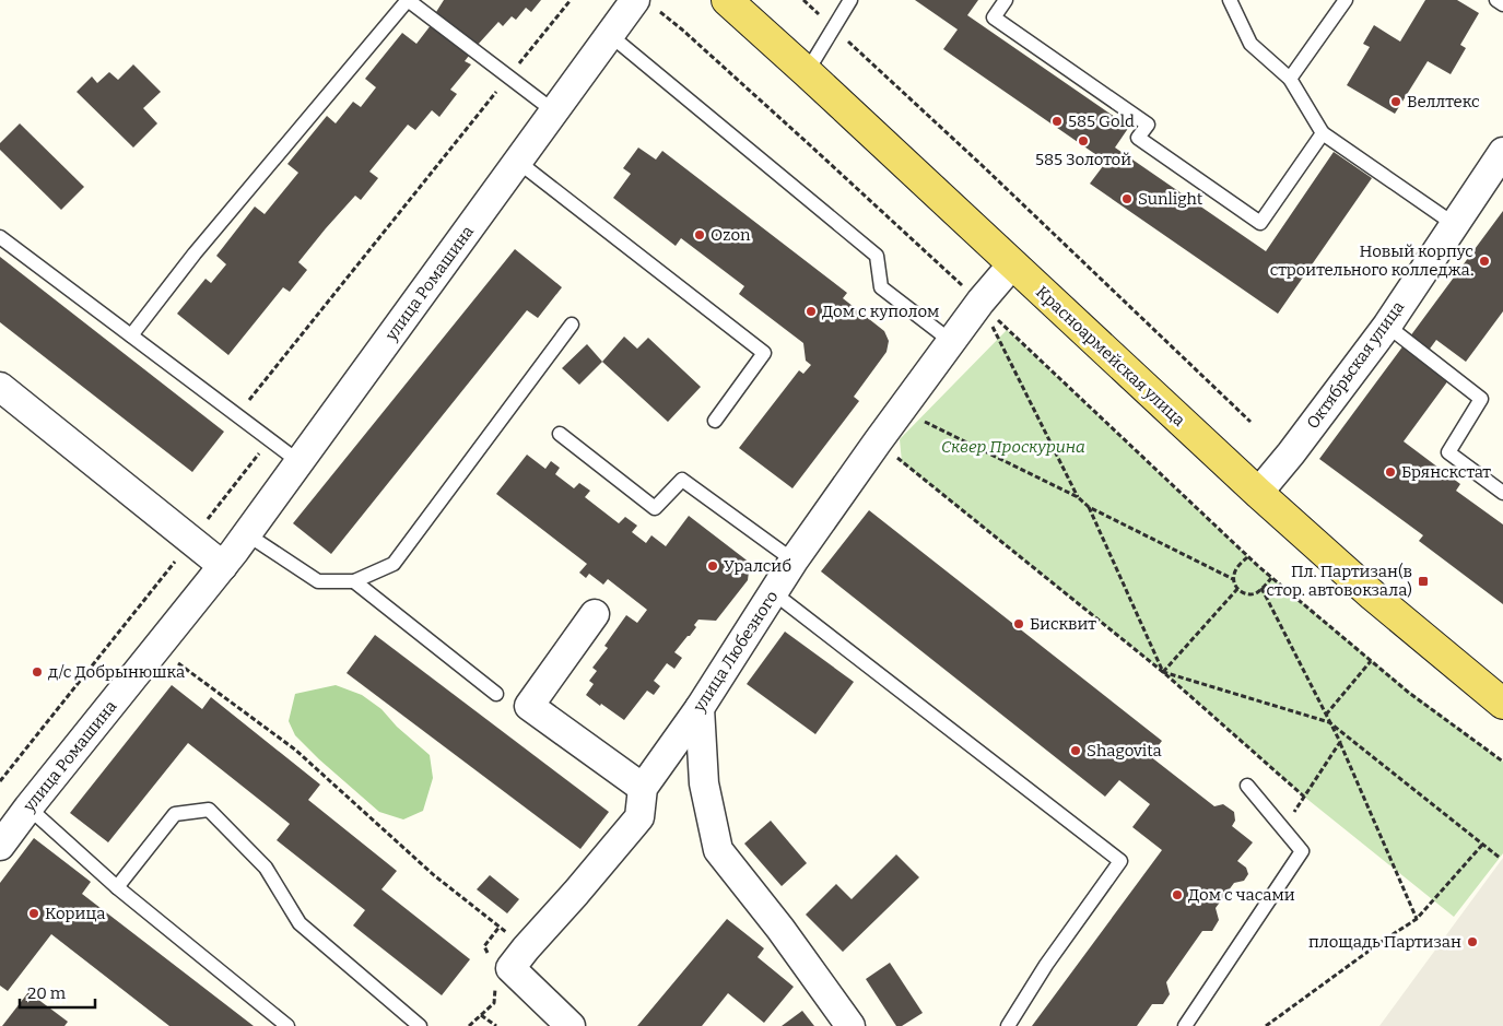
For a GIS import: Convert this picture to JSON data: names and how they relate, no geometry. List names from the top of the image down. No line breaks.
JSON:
{"streets":{"main road":["Красноармейская улица"],"street":["улица Ромашина","Октябрьская улица","улица Любезного"]},"crossings":[["Красноармейская улица","Октябрьская улица"],["Красноармейская улица","улица Любезного"]],"parks":["Сквер Проскурина"],"places":{"other":["Веллтекс","585 Gold","585 Золотой","Sunlight","Ozon","Новый корпус строительного колледжа.","Дом с куполом","Брянскстат","Уралсиб","Бисквит","д/с Добрынюшка","Shagovita","Дом с часами","Корица","площадь Партизан"],"transit":["Пл. Партизан(в стор. автовокзала)"]},"scale_bar":"20 m"}
